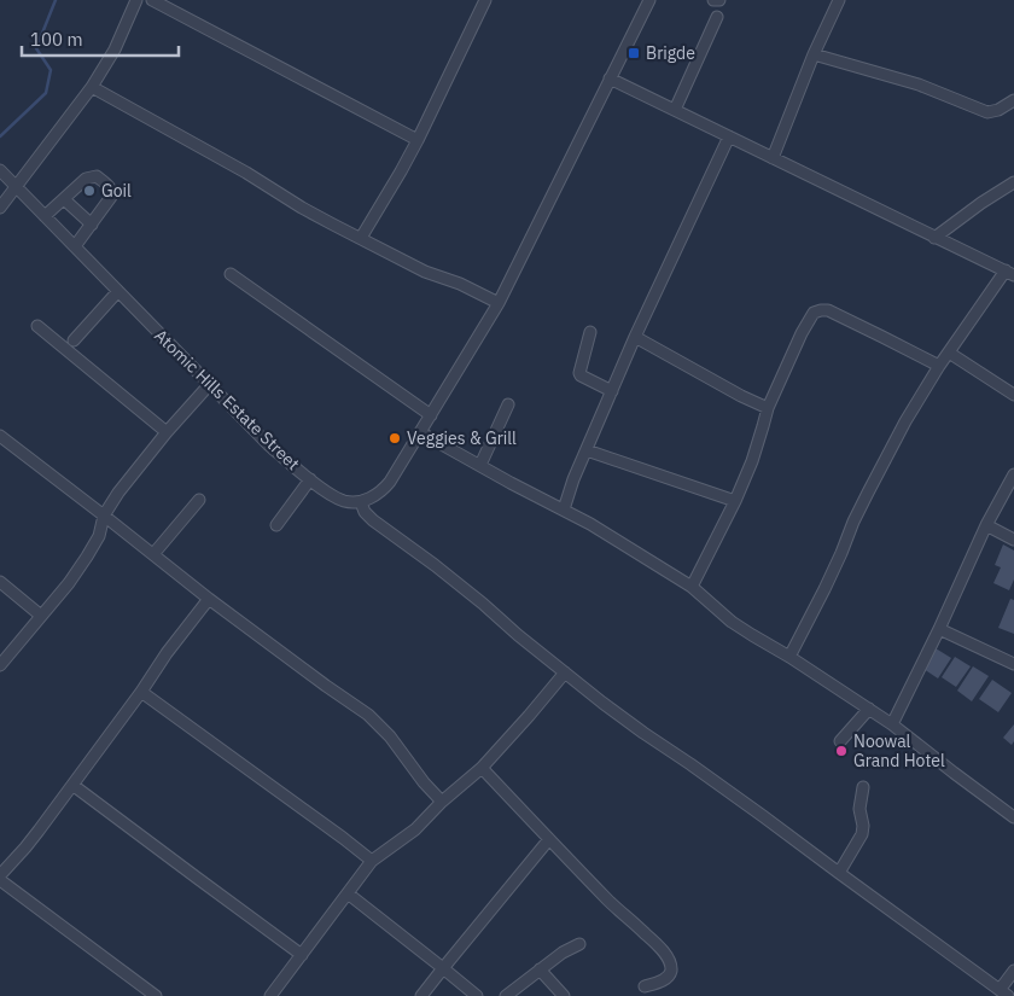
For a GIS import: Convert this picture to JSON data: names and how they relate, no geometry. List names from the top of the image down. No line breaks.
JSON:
{"streets":{"street":["Atomic Hills Estate Street"]},"places":{"transit":["Brigde"],"other":["Goil","Veggies & Grill","Noowal Grand Hotel"]},"scale_bar":"100 m"}
